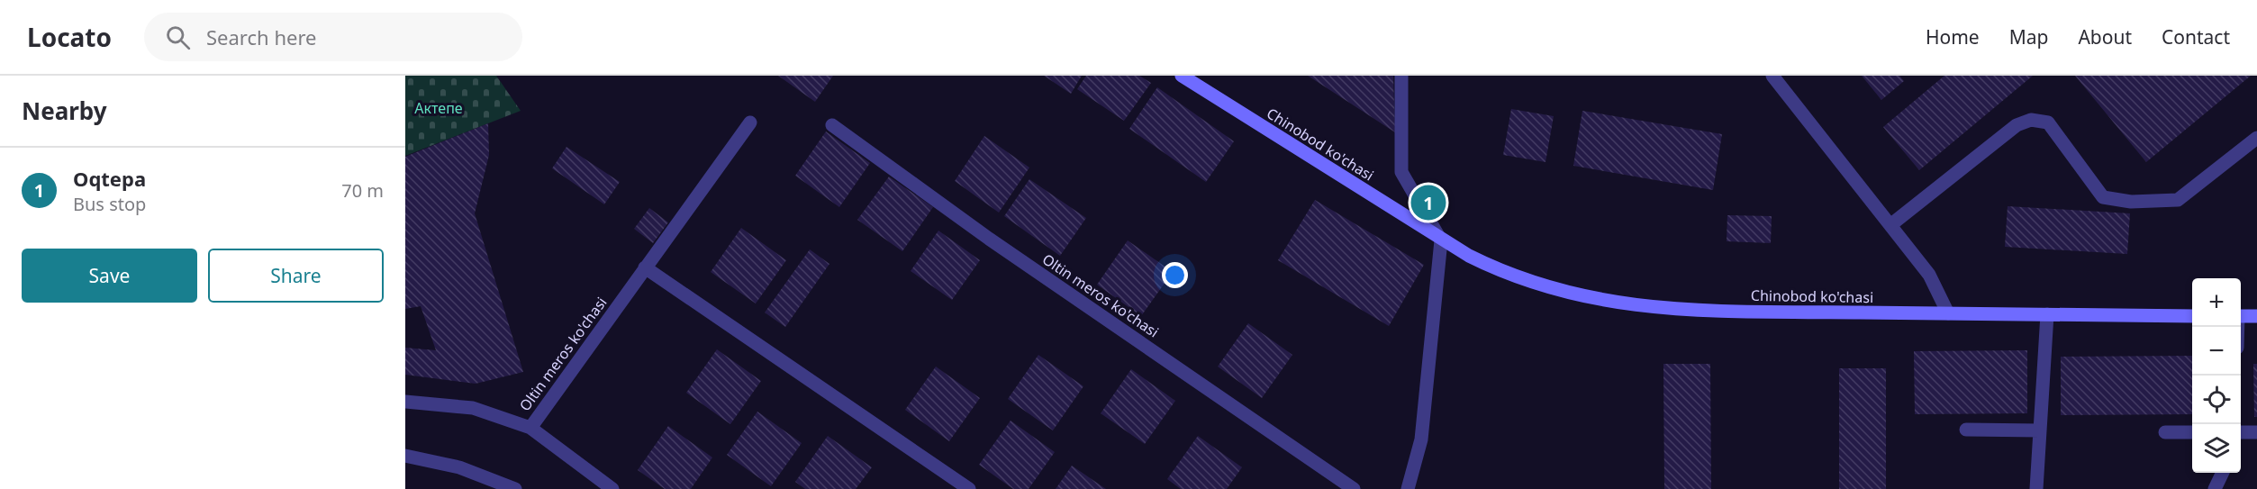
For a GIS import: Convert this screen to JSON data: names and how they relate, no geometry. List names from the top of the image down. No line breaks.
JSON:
{"streets":{"street":["Chinobod ko'chasi","Oltin meros ko'chasi"]},"parks":["Актепе"],"page":{"header":"Locato","search":"Search here","nav":["Home","Map","About","Contact"],"heading":"Nearby","list":[{"mark":"1","name":"Oqtepa","note":"Bus stop","value":"70 m"}],"pins":"1","buttons":["Save","Share"],"map_buttons":["+","−"]}}
